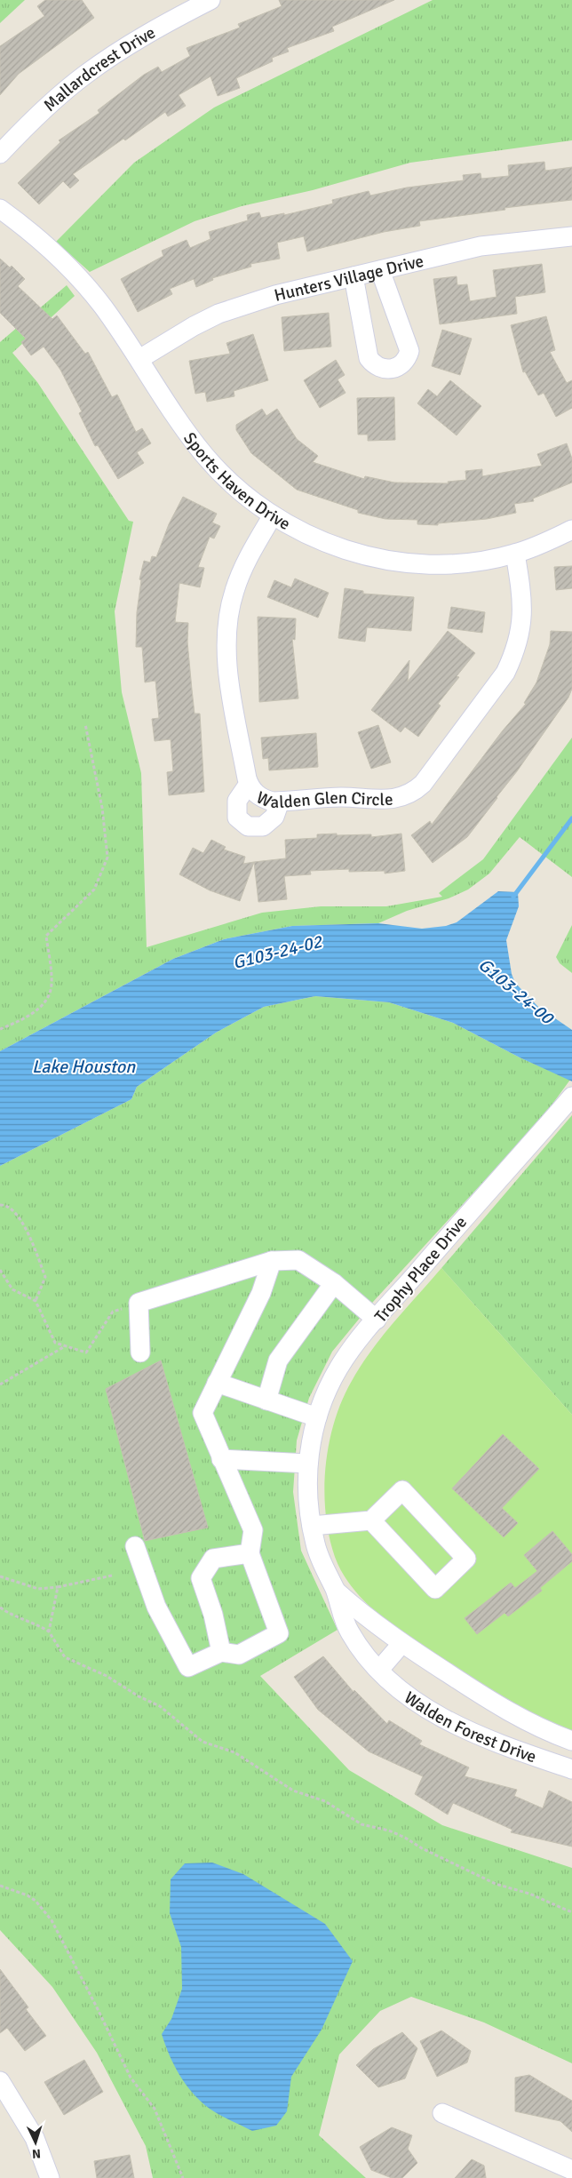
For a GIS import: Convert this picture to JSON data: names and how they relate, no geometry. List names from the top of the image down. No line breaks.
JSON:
{"streets":{"street":["Mallardcrest Drive","Hunters Village Drive","Sports Haven Drive","Walden Glen Circle","Trophy Place Drive","Walden Forest Drive"]},"crossings":[["Hunters Village Drive","Sports Haven Drive"],["Sports Haven Drive","Walden Glen Circle"],["Trophy Place Drive","Walden Forest Drive"]],"water":["G103-24-02","G103-24-00","Lake Houston"],"north":"bottom"}
